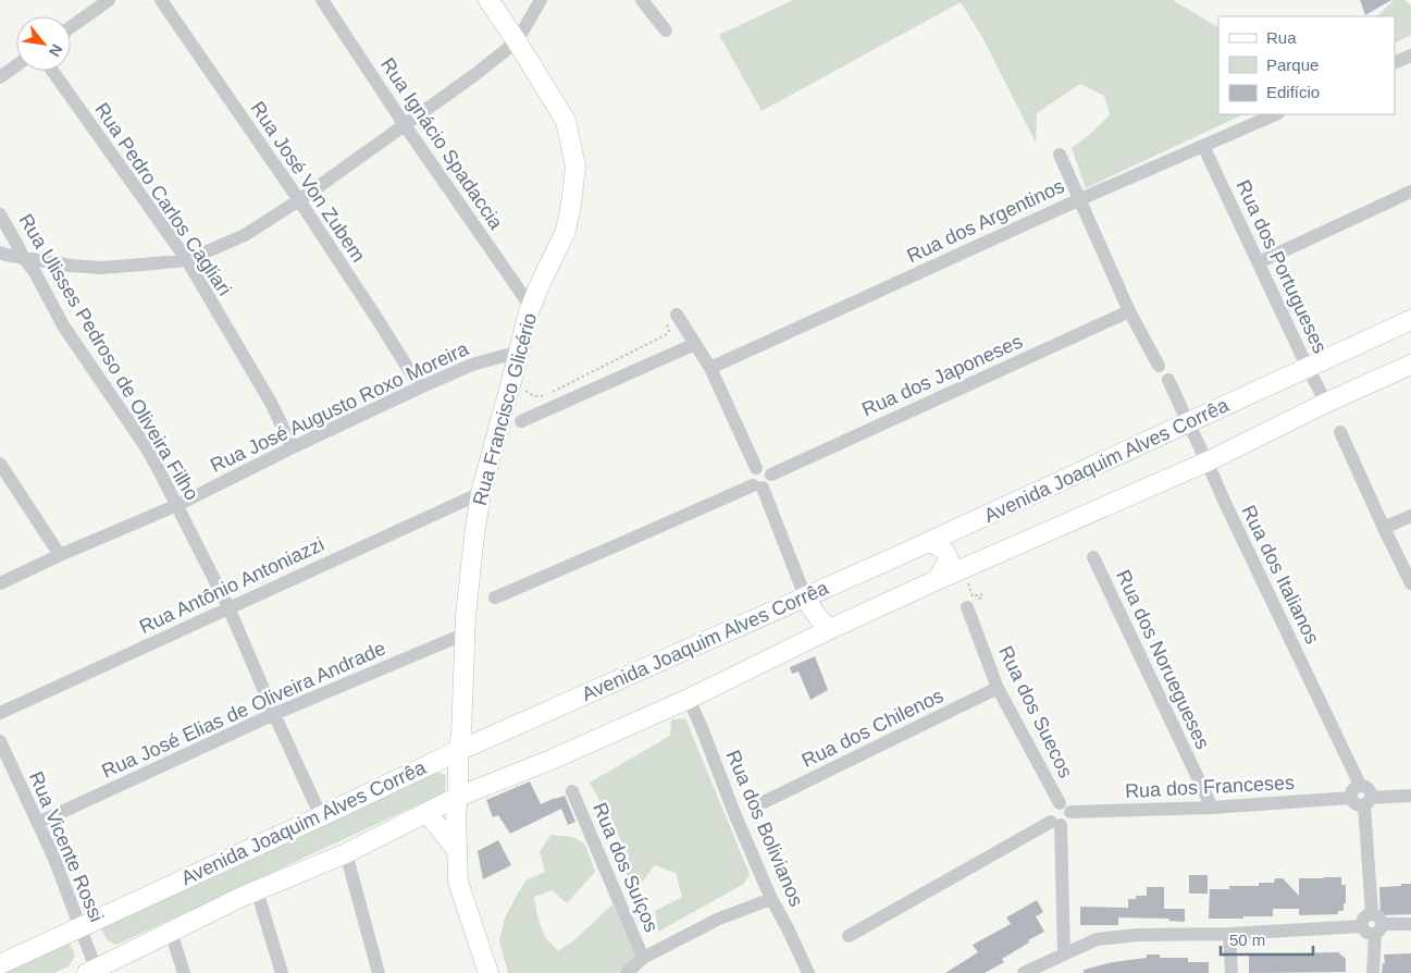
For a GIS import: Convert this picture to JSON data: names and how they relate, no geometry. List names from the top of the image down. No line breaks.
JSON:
{"streets":{"main road":["Rua Francisco Glicério","Avenida Joaquim Alves Corrêa"],"street":["Rua Ignácio Spadaccia","Rua José Von Zubem","Rua Pedro Carlos Cagliari","Rua dos Argentinos","Rua dos Portugueses","Rua Ulisses Pedroso de Oliveira Filho","Rua dos Japoneses","Rua José Augusto Roxo Moreira","Rua dos Italianos","Rua Antônio Antoniazzi","Rua dos Noruegueses","Rua José Elias de Oliveira Andrade","Rua dos Suecos","Rua dos Chilenos","Rua dos Franceses","Rua dos Bolivianos","Rua Vicente Rossi","Rua dos Suíços"]},"crossings":[["Rua Ignácio Spadaccia","Rua Francisco Glicério"],["Rua José Von Zubem","Rua José Augusto Roxo Moreira"],["Rua Pedro Carlos Cagliari","Rua José Augusto Roxo Moreira"],["Rua dos Argentinos","Rua dos Portugueses"],["Rua dos Portugueses","Avenida Joaquim Alves Corrêa"],["Rua Ulisses Pedroso de Oliveira Filho","Rua José Augusto Roxo Moreira"],["Rua Ulisses Pedroso de Oliveira Filho","Avenida Joaquim Alves Corrêa"],["Rua Ulisses Pedroso de Oliveira Filho","Rua Antônio Antoniazzi"],["Rua Ulisses Pedroso de Oliveira Filho","Rua José Elias de Oliveira Andrade"],["Rua José Augusto Roxo Moreira","Rua Francisco Glicério"],["Rua Francisco Glicério","Avenida Joaquim Alves Corrêa"],["Rua Francisco Glicério","Rua Antônio Antoniazzi"],["Rua Francisco Glicério","Rua José Elias de Oliveira Andrade"],["Avenida Joaquim Alves Corrêa","Rua dos Italianos"],["Avenida Joaquim Alves Corrêa","Rua dos Bolivianos"],["Avenida Joaquim Alves Corrêa","Rua Vicente Rossi"],["Rua dos Italianos","Rua dos Franceses"],["Rua dos Noruegueses","Rua dos Franceses"],["Rua José Elias de Oliveira Andrade","Rua Vicente Rossi"],["Rua dos Suecos","Rua dos Chilenos"],["Rua dos Suecos","Rua dos Franceses"]],"legend":["Rua","Parque","Edifício"],"scale_bar":"50 m","north":"bottom right"}
